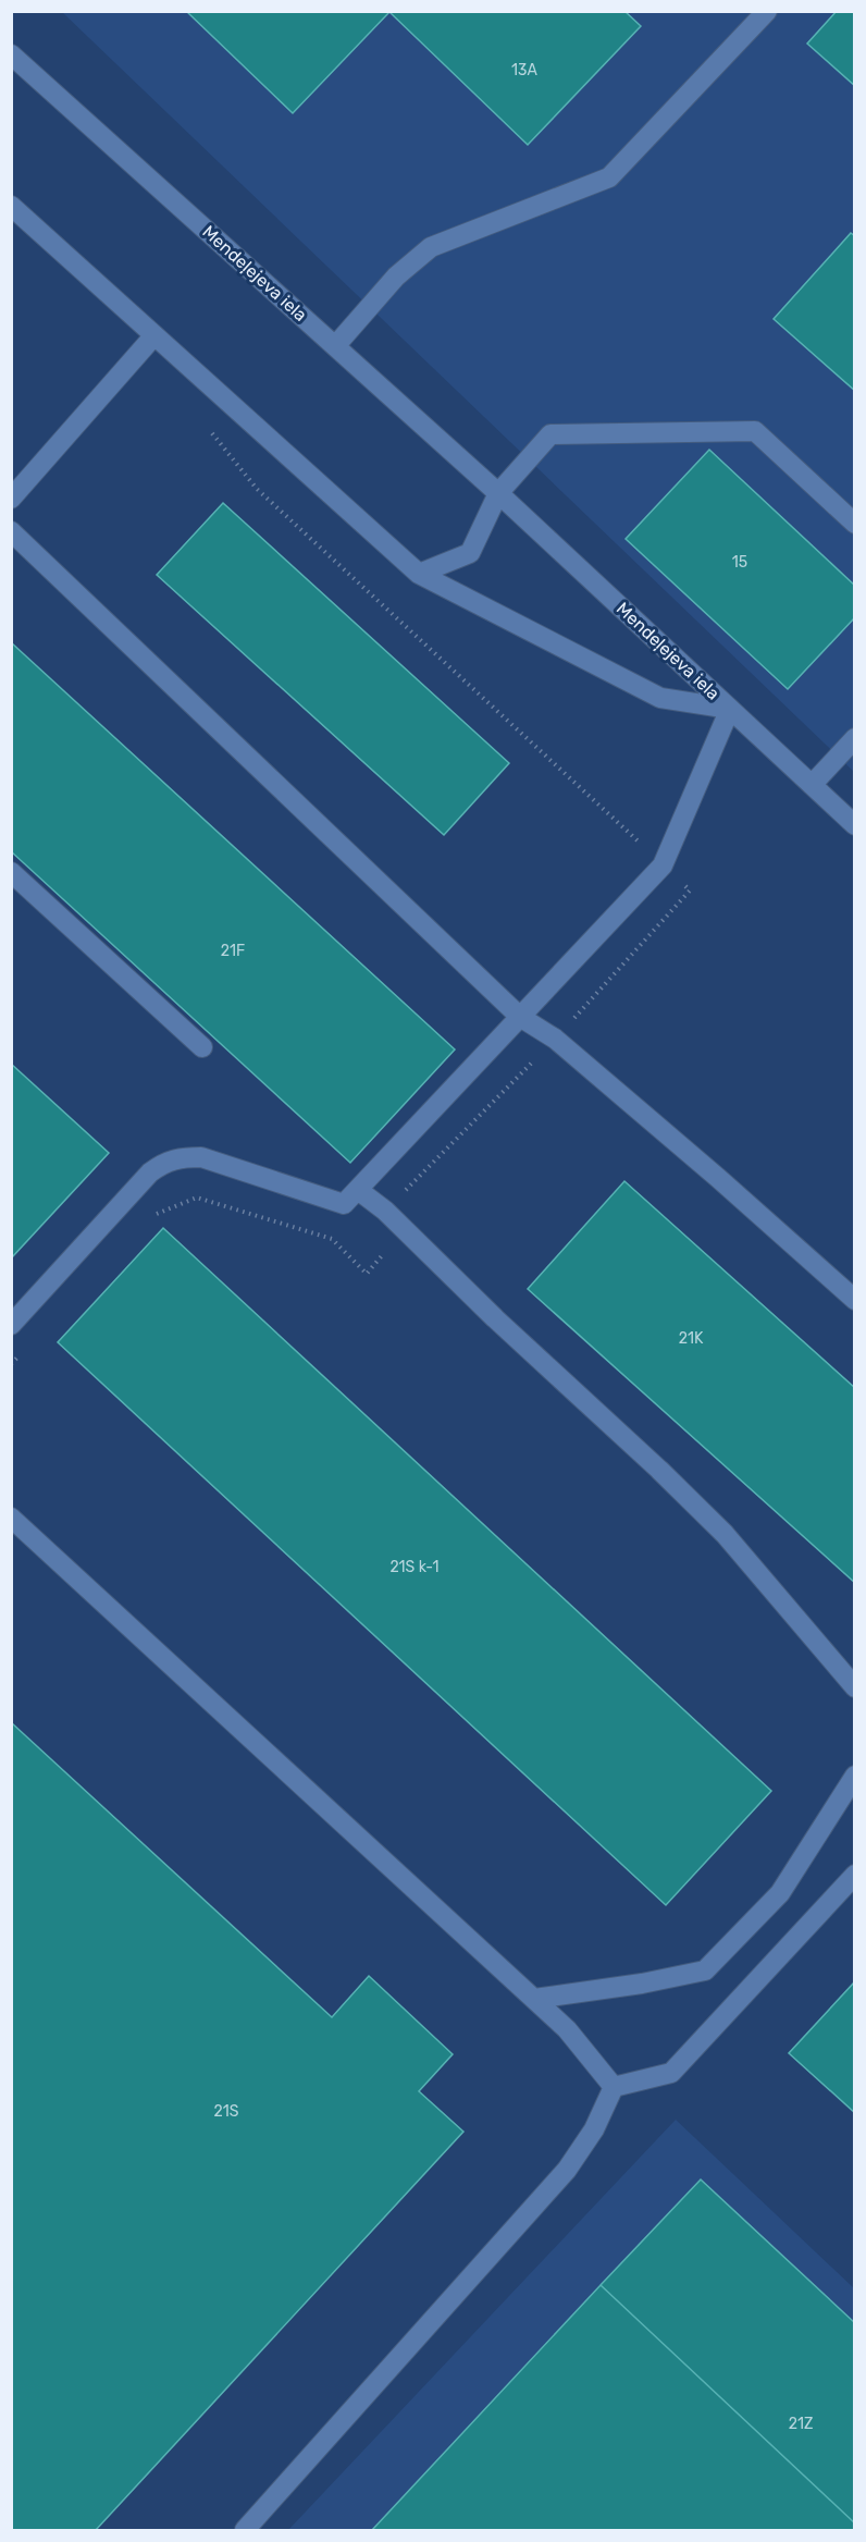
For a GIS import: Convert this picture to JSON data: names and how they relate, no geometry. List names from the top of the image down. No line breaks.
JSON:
{"streets":{"street":["Mendeļejeva iela"]},"house_numbers":["13A","15","21F","21K","21S k-1","21S","21Z"]}
